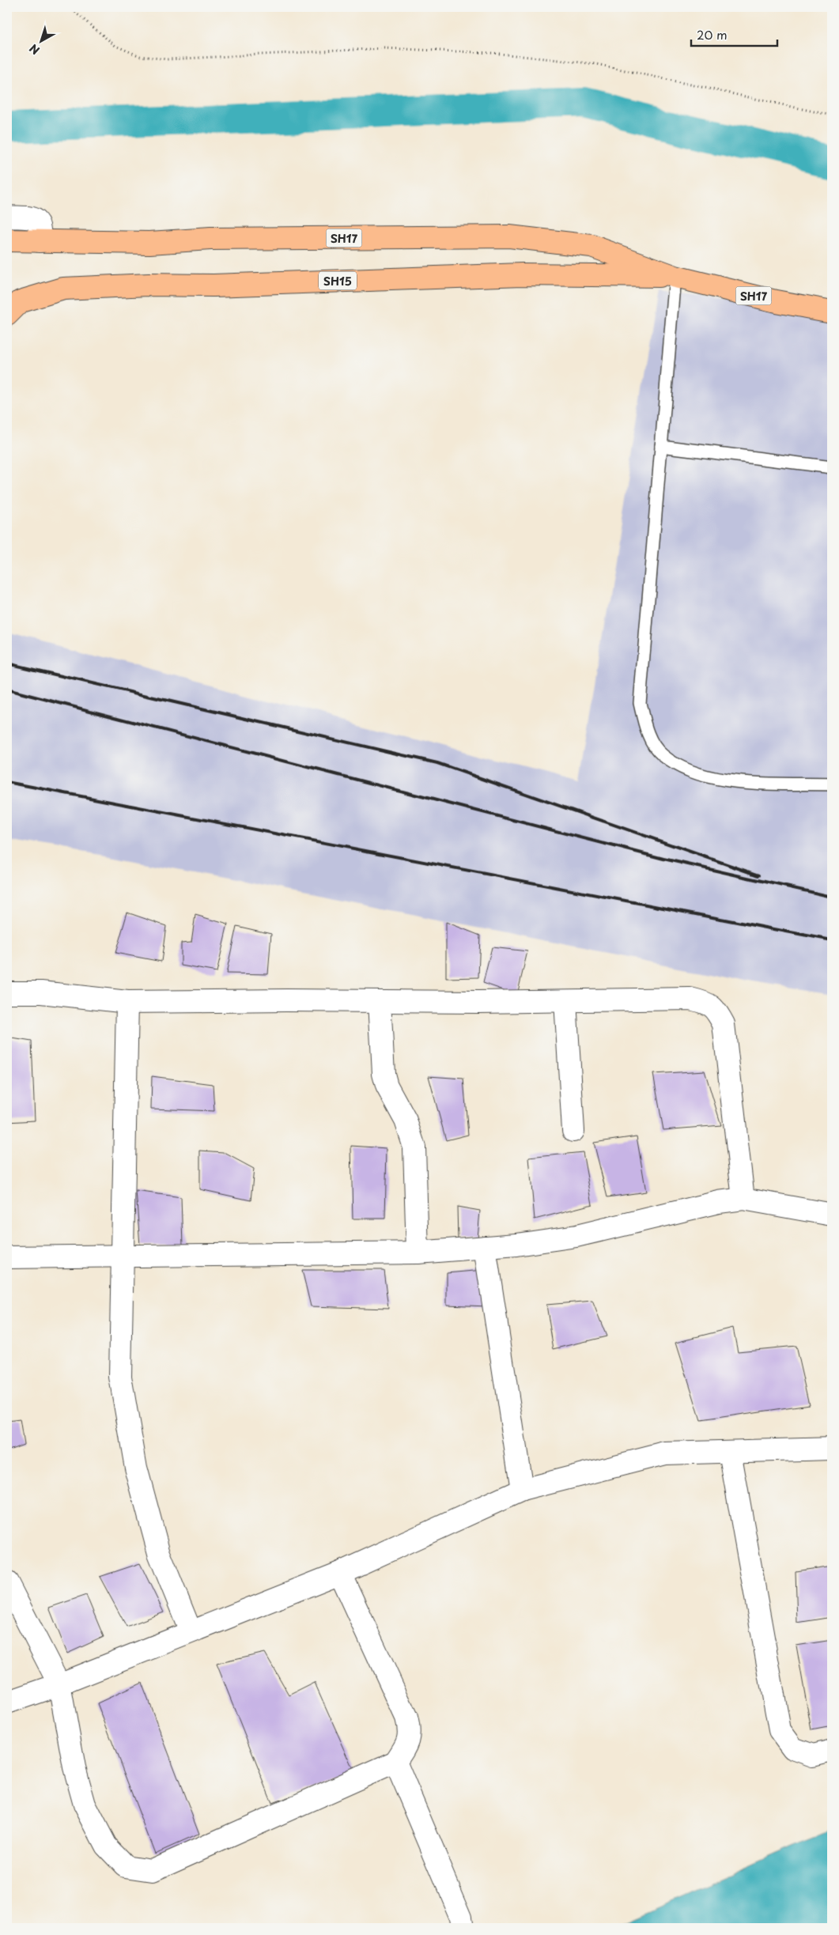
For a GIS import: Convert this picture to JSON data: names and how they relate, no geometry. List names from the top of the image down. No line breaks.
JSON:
{"streets":{"main road":["SH17","SH15"]},"crossings":[["SH17","SH15"]],"scale_bar":"20 m","north":"bottom left"}
